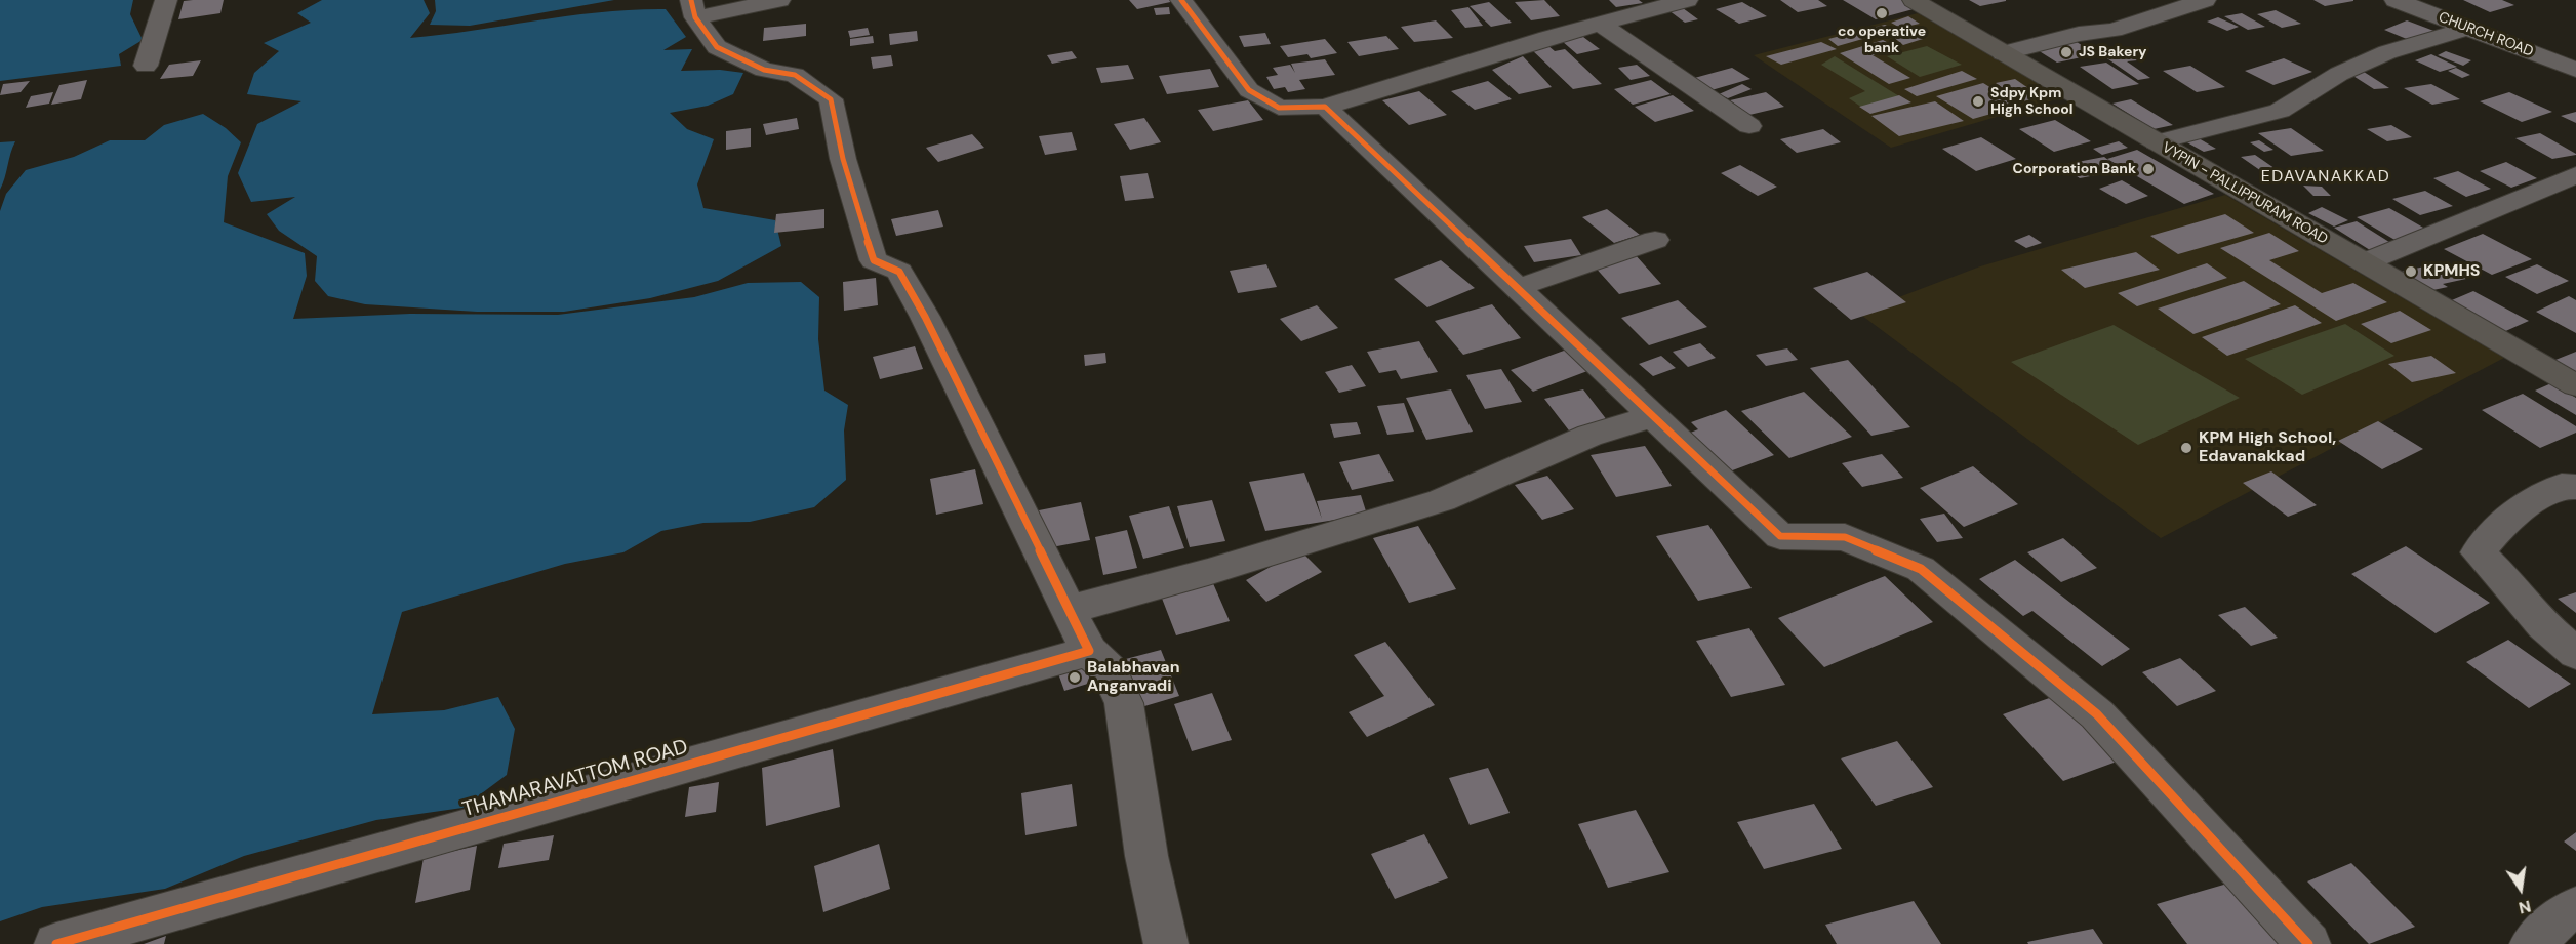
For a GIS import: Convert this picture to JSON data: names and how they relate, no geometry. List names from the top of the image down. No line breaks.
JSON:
{"streets":{"main road":["VYPIN - PALLIPPURAM ROAD"],"street":["CHURCH ROAD","THAMARAVATTOM ROAD"]},"districts":["EDAVANAKKAD"],"places":["co operative bank","JS Bakery","Sdpy Kpm High School","Corporation Bank","KPMHS","KPM High School, Edavanakkad","Balabhavan Anganvadi"],"north":"bottom"}
